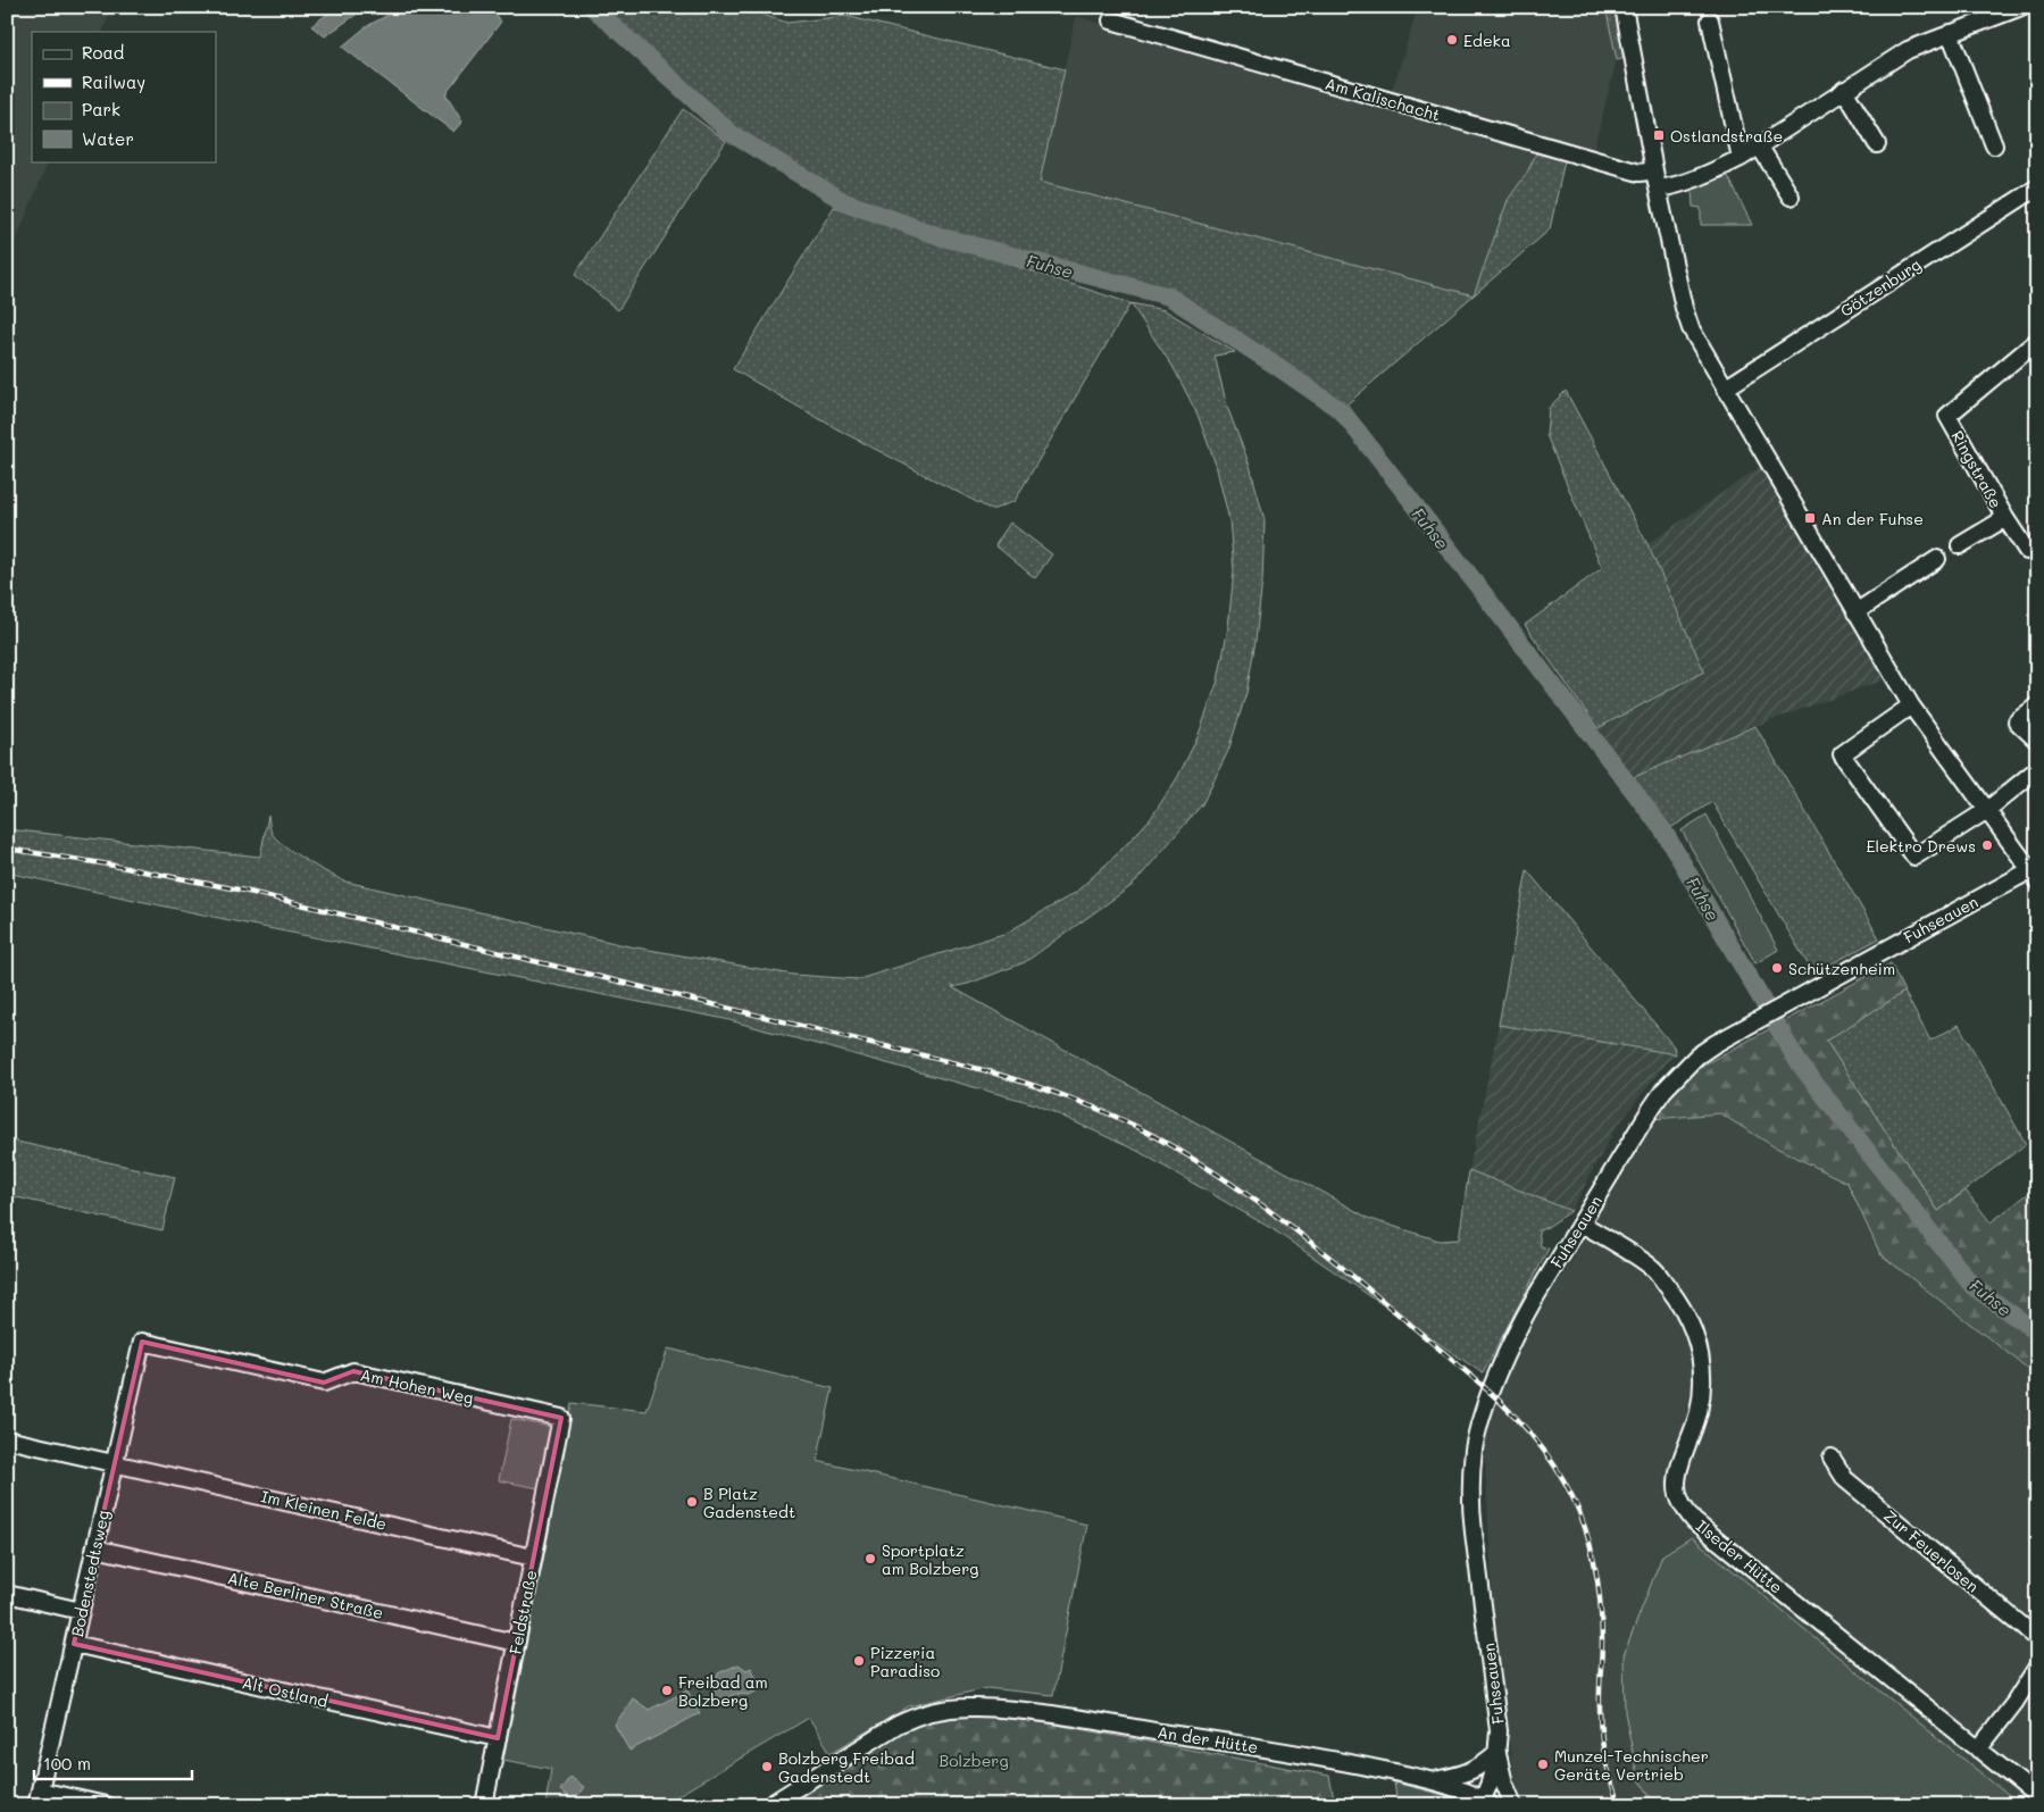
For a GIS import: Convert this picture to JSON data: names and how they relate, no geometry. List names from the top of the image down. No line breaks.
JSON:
{"streets":{"street":["Am Kalischacht","Götzenburg","Ringstraße","Fuhseauen","Am Hohen Weg","Im Kleinen Felde","Zur Feuerlosen","Ilseder Hütte","Bodenstedtsweg","Alte Berliner Straße","Feldstraße","Alt Ostland","An der Hütte"]},"crossings":[["Fuhseauen","Ilseder Hütte"],["Fuhseauen","An der Hütte"],["Am Hohen Weg","Bodenstedtsweg"],["Am Hohen Weg","Feldstraße"],["Im Kleinen Felde","Bodenstedtsweg"],["Im Kleinen Felde","Feldstraße"],["Bodenstedtsweg","Alte Berliner Straße"],["Bodenstedtsweg","Alt Ostland"],["Alte Berliner Straße","Feldstraße"],["Feldstraße","Alt Ostland"]],"water":["Fuhse"],"parks":["Bolzberg"],"places":{"other":["Edeka","Elektro Drews","Schützenheim","B Platz Gadenstedt","Sportplatz am Bolzberg","Pizzeria Paradiso","Freibad am Bolzberg","Munzel-Technischer Geräte Vertrieb","Bolzberg Freibad Gadenstedt"],"transit":["Ostlandstraße","An der Fuhse"]},"legend":["Road","Railway","Park","Water"],"scale_bar":"100 m"}
